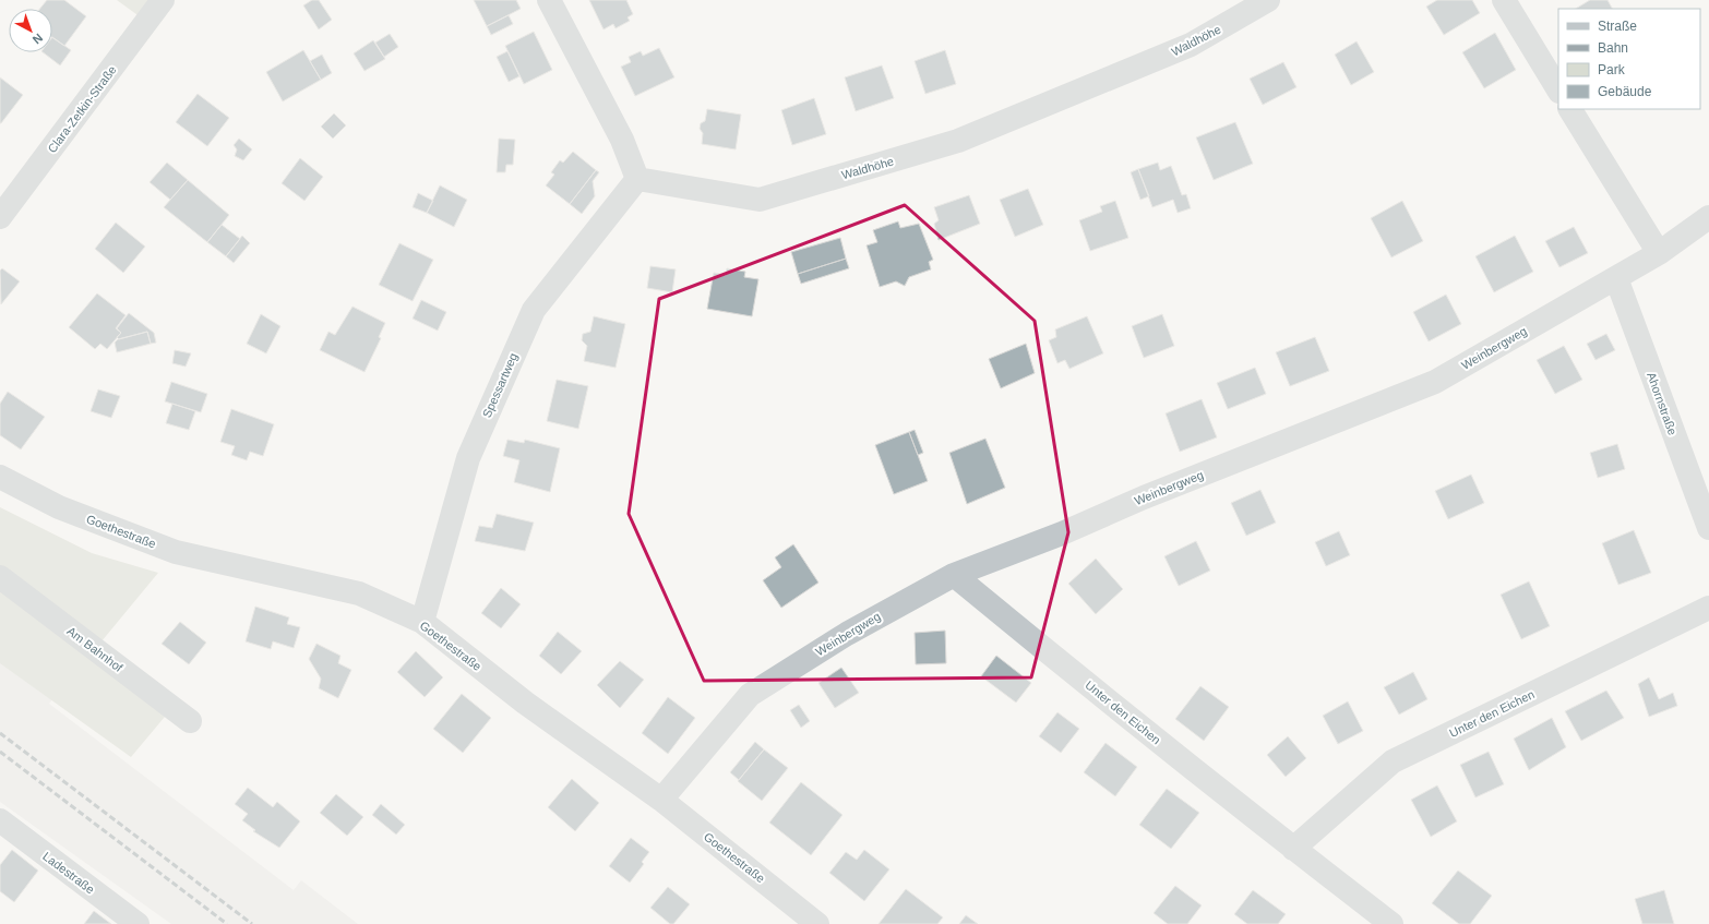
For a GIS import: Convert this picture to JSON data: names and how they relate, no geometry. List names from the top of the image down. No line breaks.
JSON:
{"streets":{"street":["Waldhöhe","Clara-Zetkin-Straße","Weinbergweg","Spessartweg","Ahornstraße","Goethestraße","Am Bahnhof","Unter den Eichen","Ladestraße"]},"crossings":[["Waldhöhe","Spessartweg"],["Weinbergweg","Ahornstraße"],["Weinbergweg","Goethestraße"],["Weinbergweg","Unter den Eichen"],["Spessartweg","Goethestraße"]],"legend":["Straße","Bahn","Park","Gebäude"],"north":"bottom right"}
